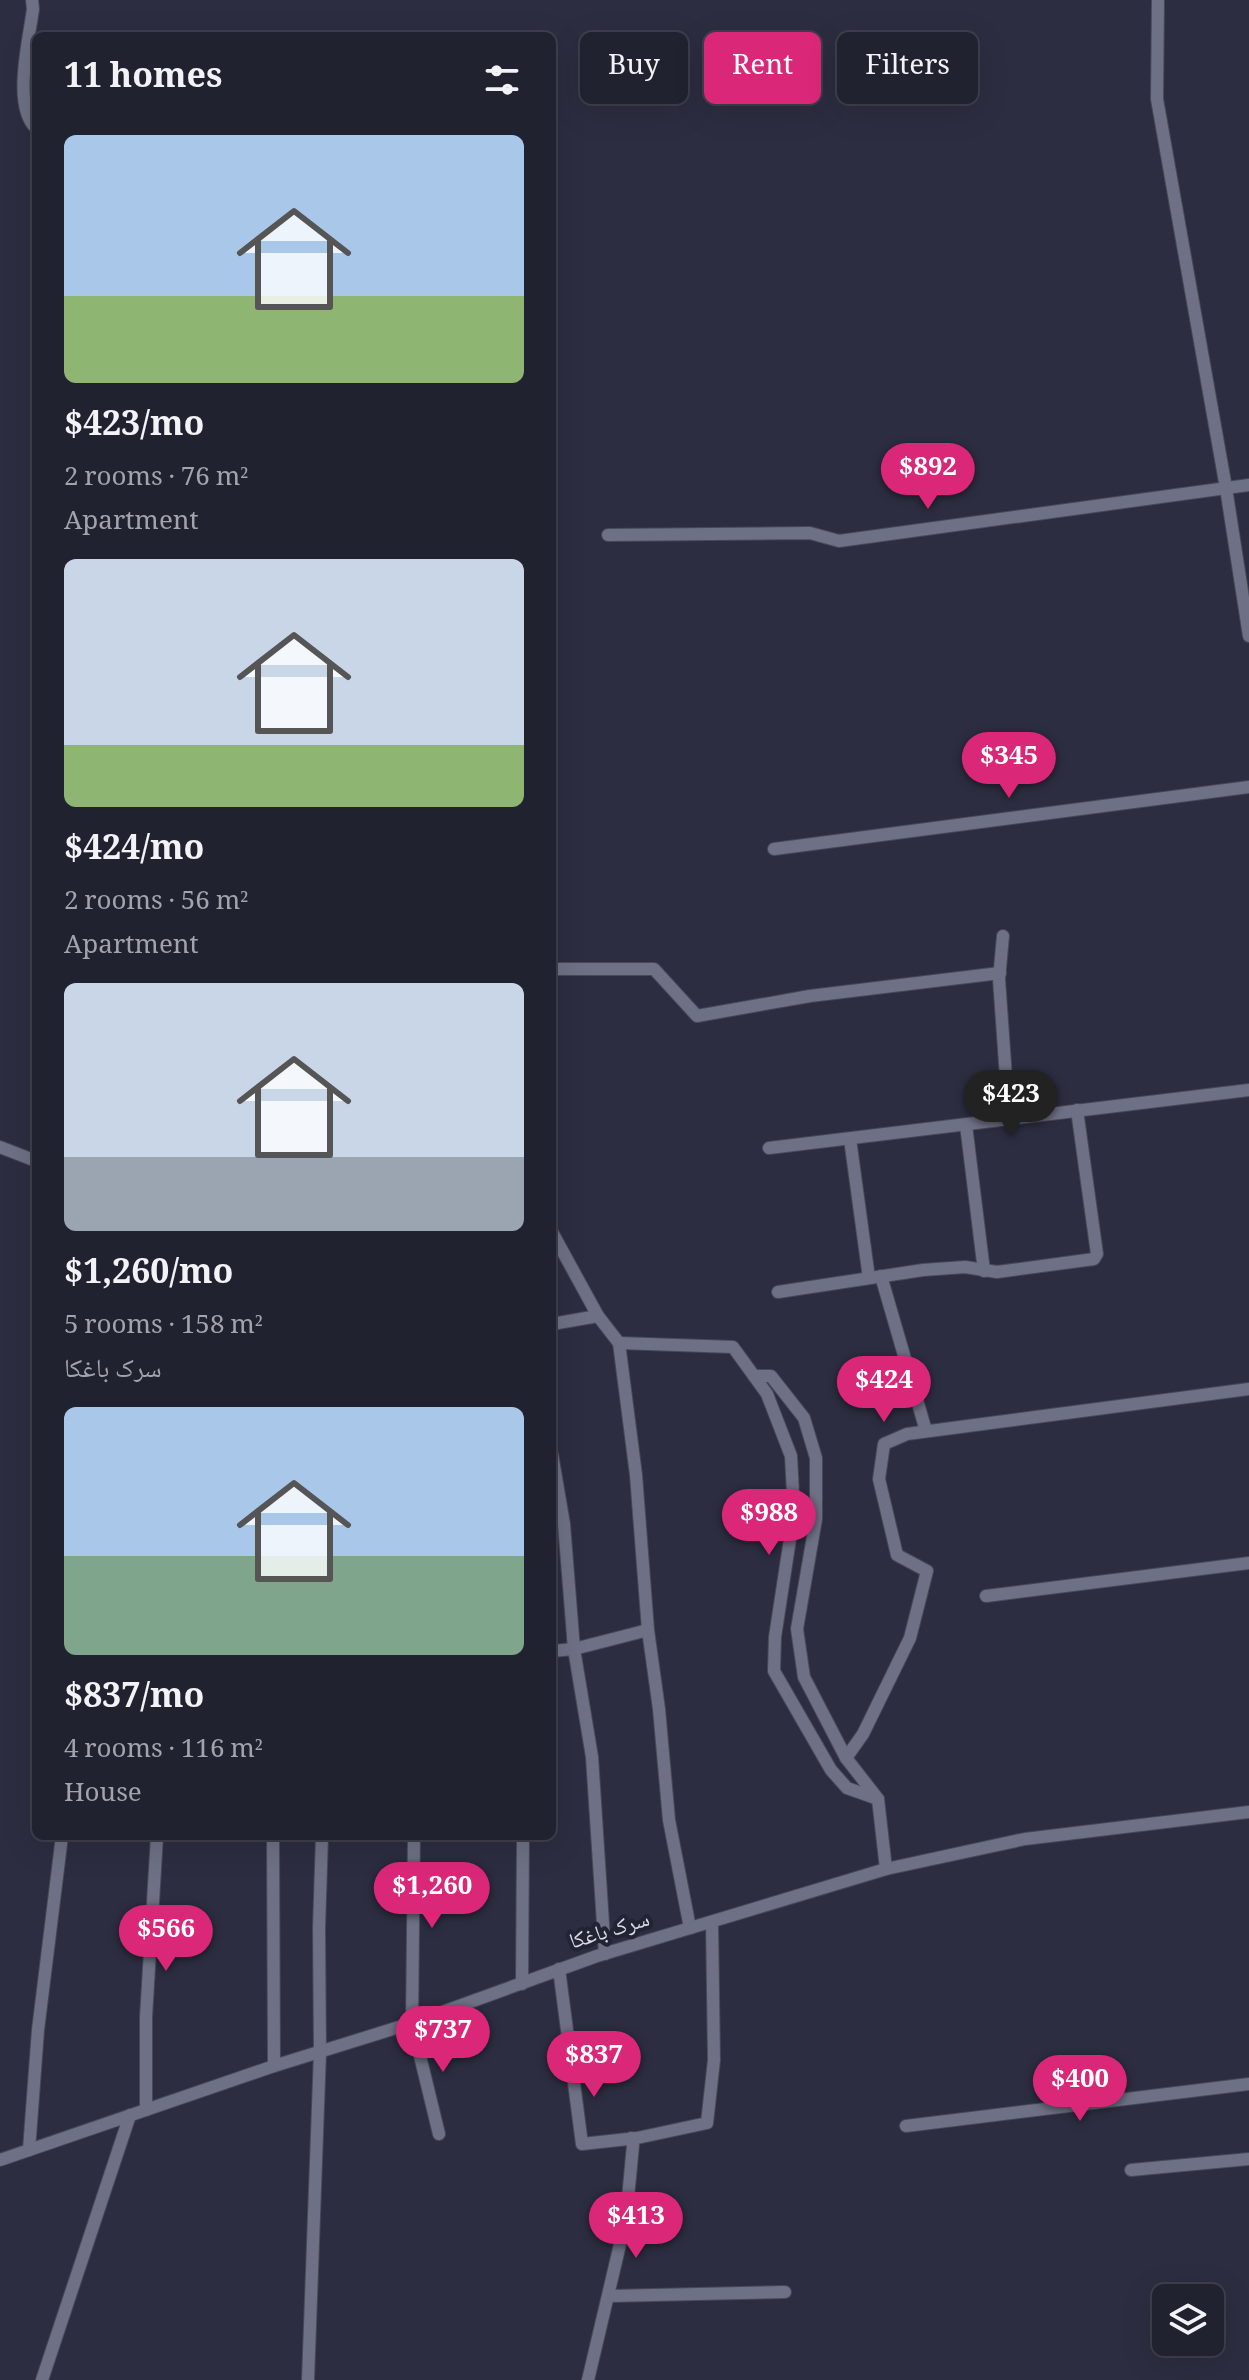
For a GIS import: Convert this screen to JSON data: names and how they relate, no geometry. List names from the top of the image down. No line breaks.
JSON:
{"streets":{"street":["سرک باغکا"]},"page":{"chip":["Buy","Rent","Filters"],"heading":"11 homes","list":[{"name":"$423/mo","note":"2 rooms · 76 m² · Apartment"},{"name":"$424/mo","note":"2 rooms · 56 m² · Apartment"},{"name":"$1,260/mo","note":"5 rooms · 158 m² · سرک باغکا"},{"name":"$837/mo","note":"4 rooms · 116 m² · House"}],"price":["$892","$345","$423","$424","$988","$1,260","$566","$737","$837","$400","$413"]}}
